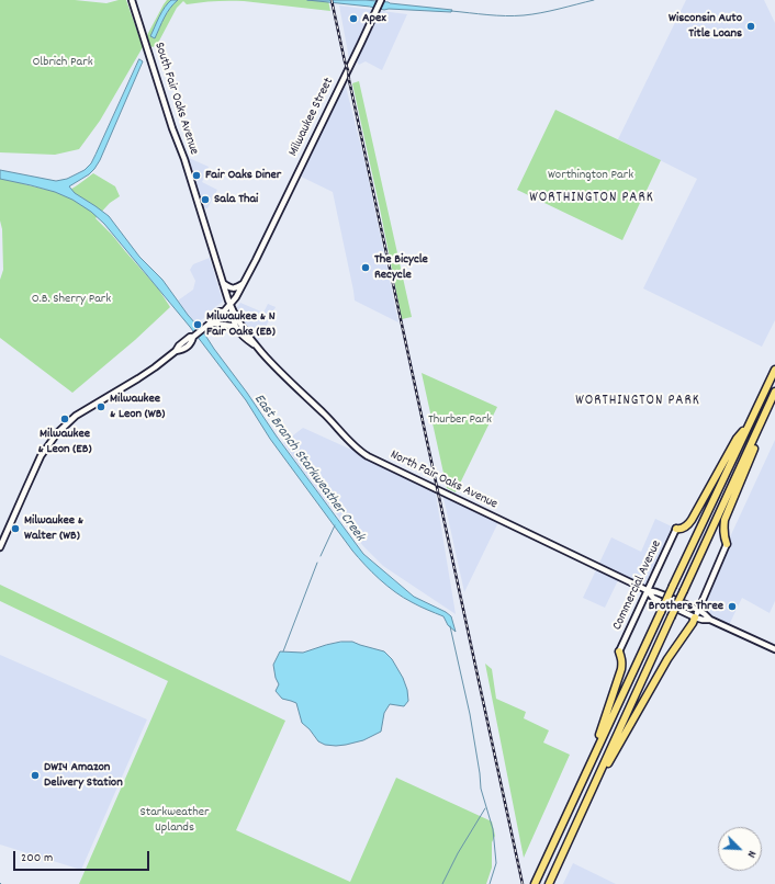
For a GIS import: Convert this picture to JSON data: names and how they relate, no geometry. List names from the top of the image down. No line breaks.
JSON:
{"streets":{"street":["South Fair Oaks Avenue","Milwaukee Street","North Fair Oaks Avenue","Commercial Avenue"]},"crossings":[["South Fair Oaks Avenue","Milwaukee Street"],["South Fair Oaks Avenue","North Fair Oaks Avenue"],["Milwaukee Street","North Fair Oaks Avenue"],["North Fair Oaks Avenue","Commercial Avenue"]],"districts":["WORTHINGTON PARK","WORTHINGTON PARK"],"water":["East Branch Starkweather Creek"],"parks":["Olbrich Park","Worthington Park","O.B. Sherry Park","Thurber Park","Starkweather Uplands"],"places":["Apex","Wisconsin Auto Title Loans","Fair Oaks Diner","Sala Thai","The Bicycle Recycle","Milwaukee & N Fair Oaks (EB)","Milwaukee & Leon (WB)","Milwaukee & Leon (EB)","Milwaukee & Walter (WB)","Brothers Three","DWI4 Amazon Delivery Station"],"scale_bar":"200 m","north":"bottom right"}
